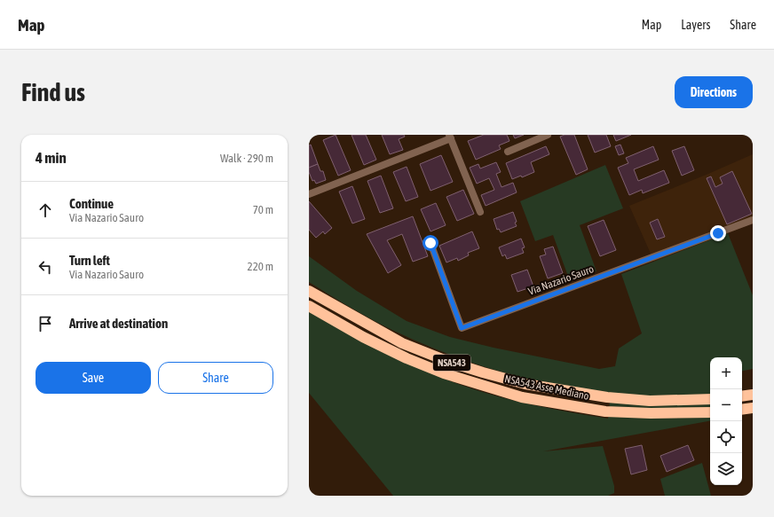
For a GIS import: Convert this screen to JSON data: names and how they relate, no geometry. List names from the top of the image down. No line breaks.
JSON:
{"streets":{"highway":["NSA543","NSA543 Asse Mediano"],"street":["Via Nazario Sauro"]},"page":{"header":"Map","nav":["Map","Layers","Share"],"buttons":["Directions",["Save","Share"]],"title":"Find us","heading":["4 min","Walk · 290 m"],"list":[["Continue","Via Nazario Sauro","70 m"],["Turn left","Via Nazario Sauro","220 m"],"Arrive at destination"],"map_buttons":["+","−"]}}
